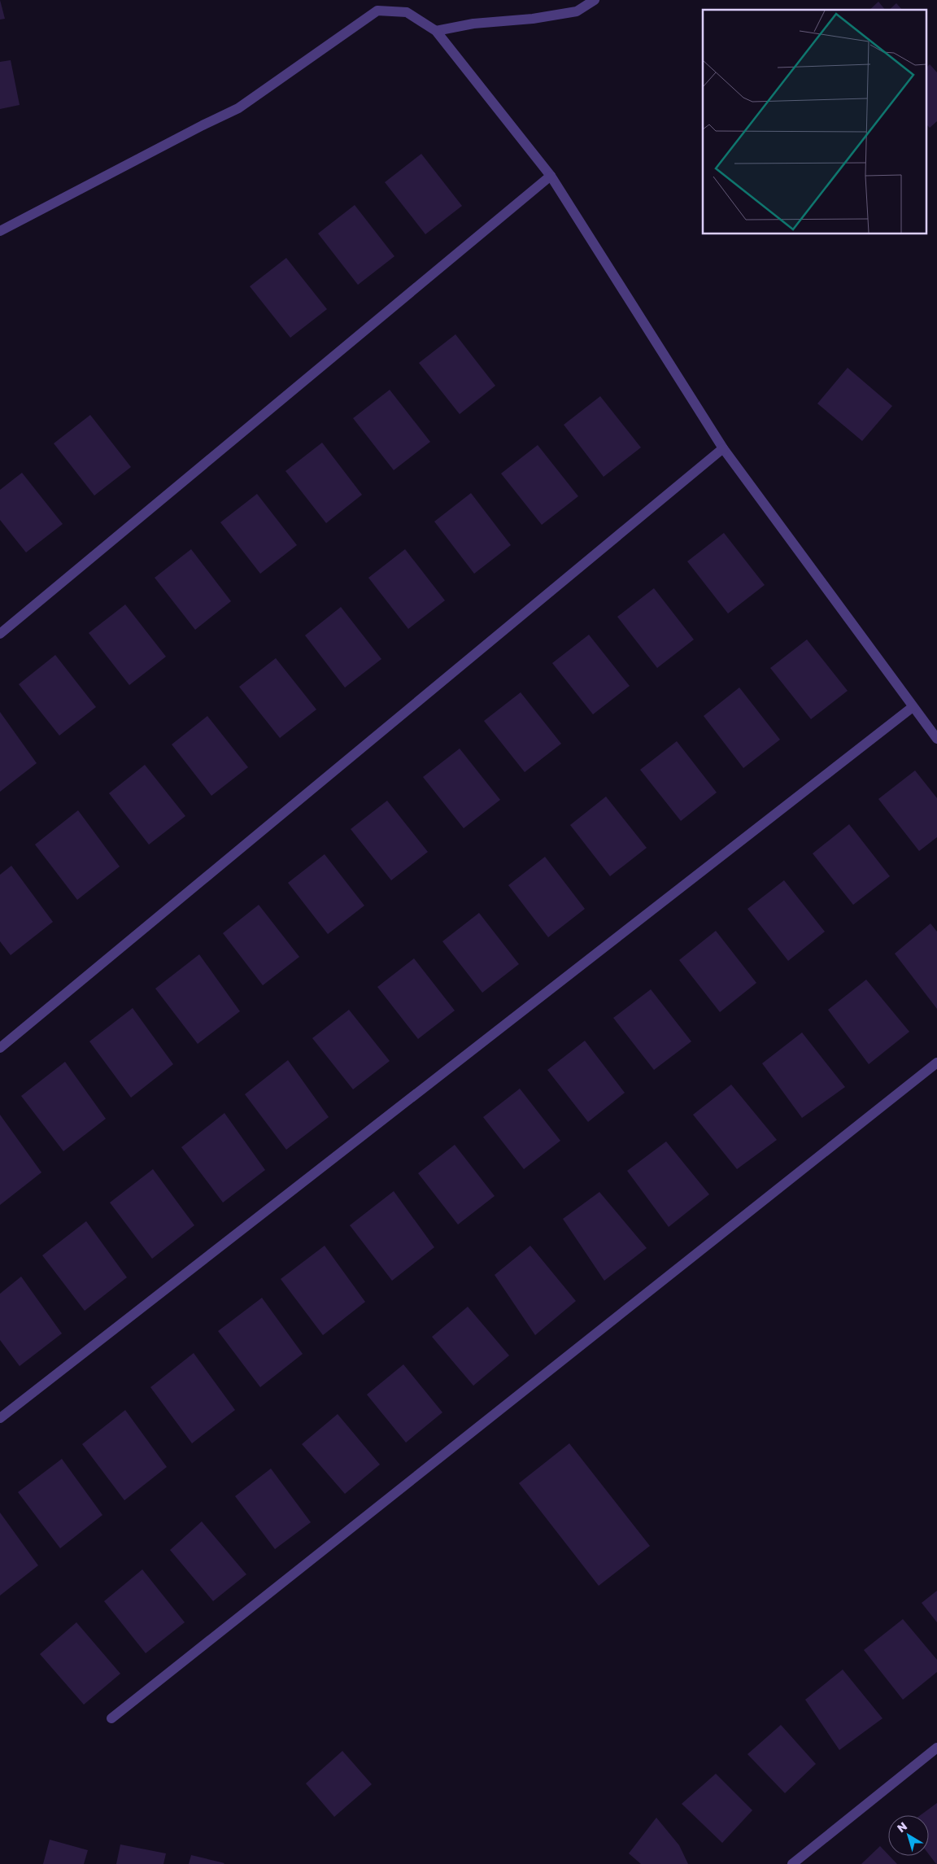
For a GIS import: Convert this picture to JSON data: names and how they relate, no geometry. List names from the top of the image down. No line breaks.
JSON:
{"north":"top left"}
